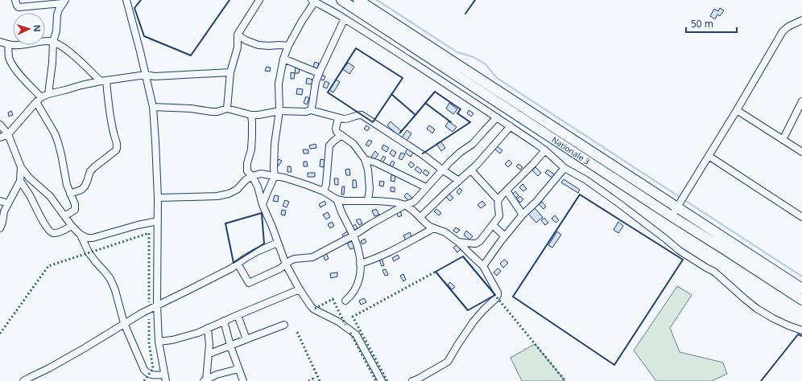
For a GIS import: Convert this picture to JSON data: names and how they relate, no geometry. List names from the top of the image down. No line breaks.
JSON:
{"streets":{"main road":["Nationale 3"]},"scale_bar":"50 m","north":"right"}
